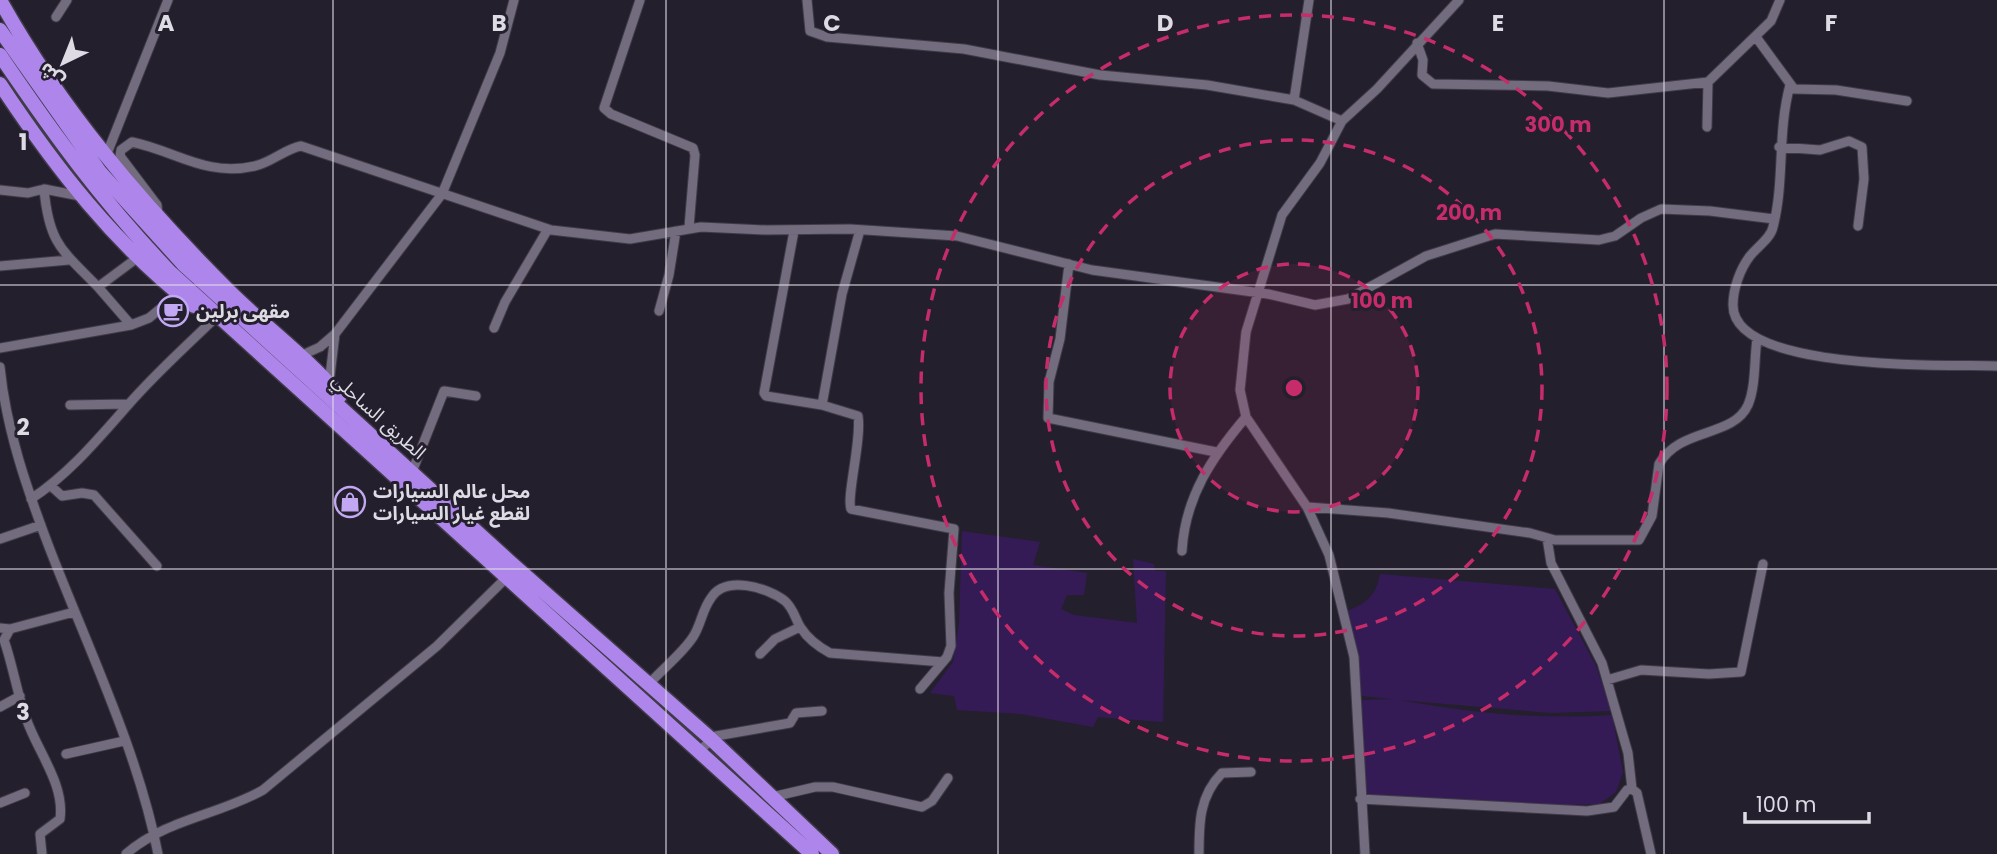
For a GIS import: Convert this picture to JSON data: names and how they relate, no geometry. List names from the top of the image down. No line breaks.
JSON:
{"streets":{"highway":["الطريق الساحلي"]},"places":{"cafe":["مقهى برلين"],"shop":["محل عالم السيارات لقطع غيار السيارات"]},"scale_bar":"100 m","north":"bottom left","grid":{"columns":["A","B","C","D","E","F"],"rows":["1","2","3"]},"rings":["300 m","200 m","100 m"]}
